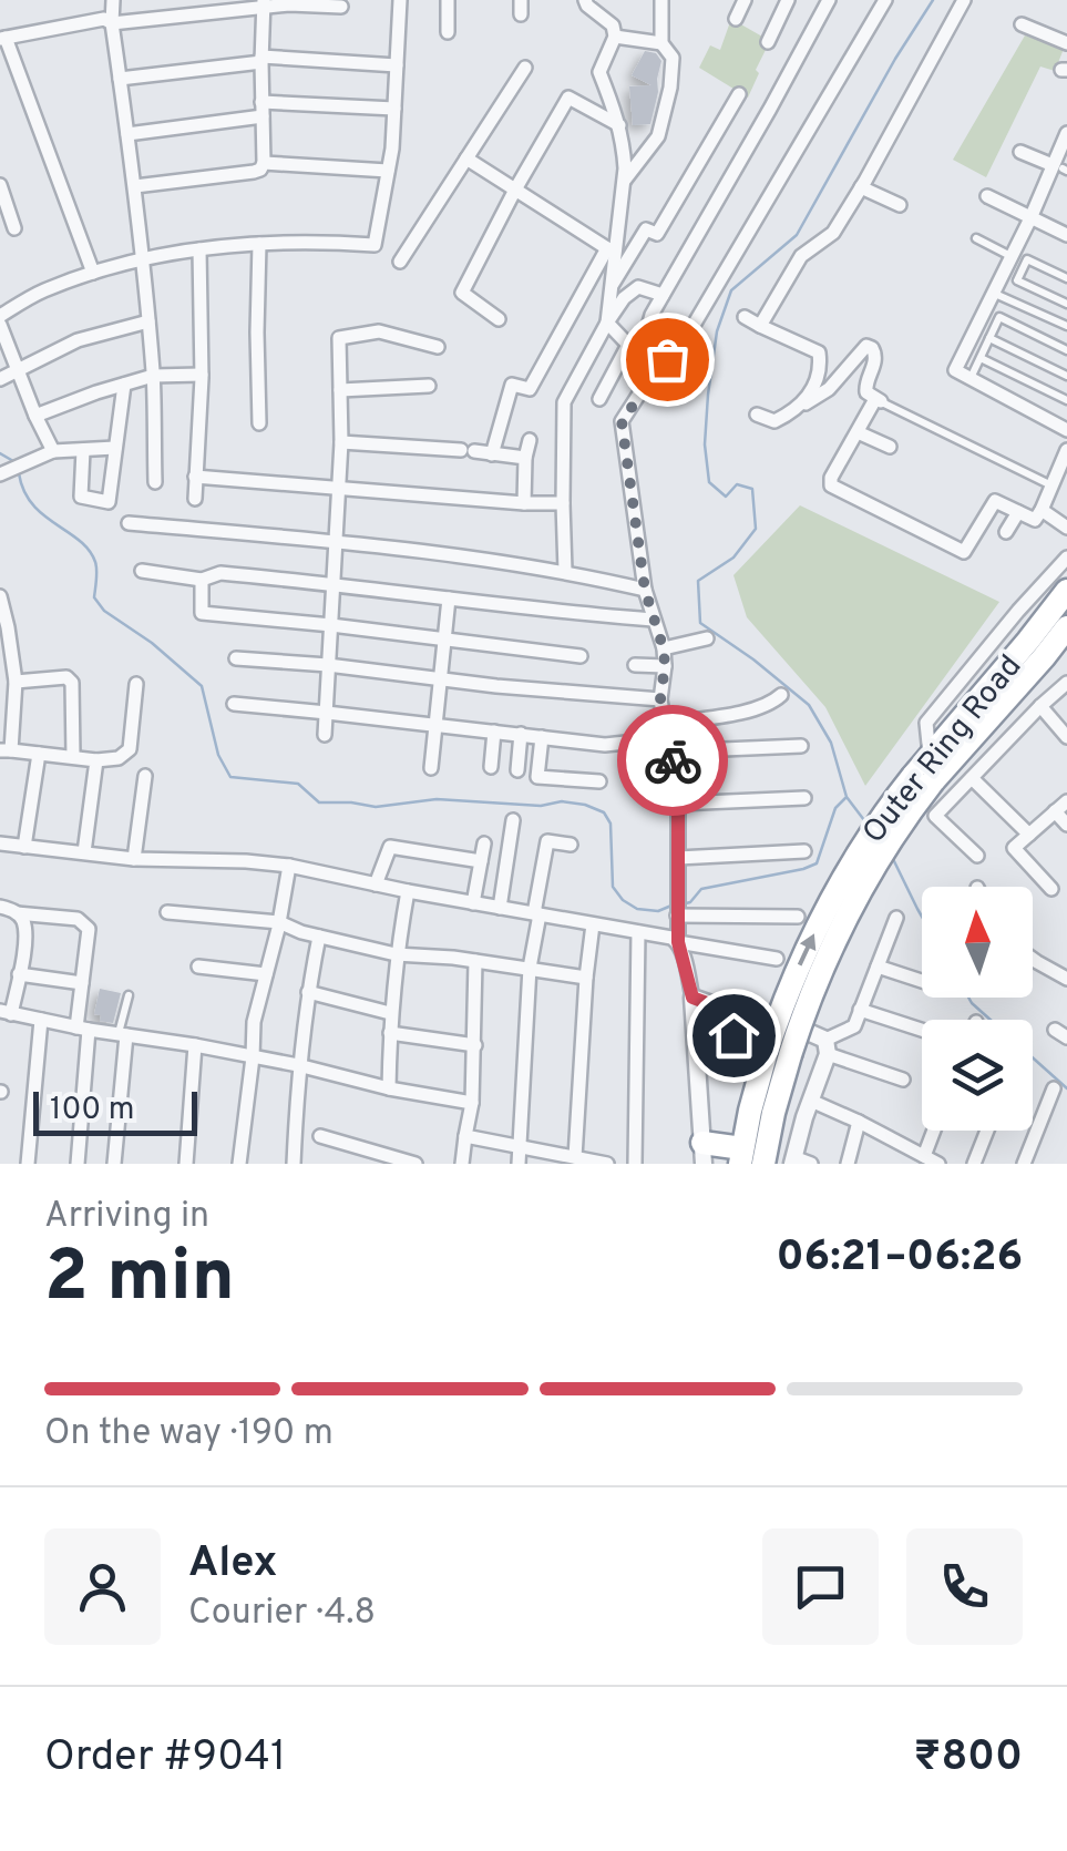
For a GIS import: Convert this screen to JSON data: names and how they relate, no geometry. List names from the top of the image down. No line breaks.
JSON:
{"streets":{"highway":["Outer Ring Road"]},"scale_bar":"100 m","north":"top","page":{"scale":"100 m","heading":["2 min","Arriving in","06:21–06:26"],"panel":["Alex","Courier · 4.8","Order #9041","₹800"],"bar":"On the way · 190 m"}}
